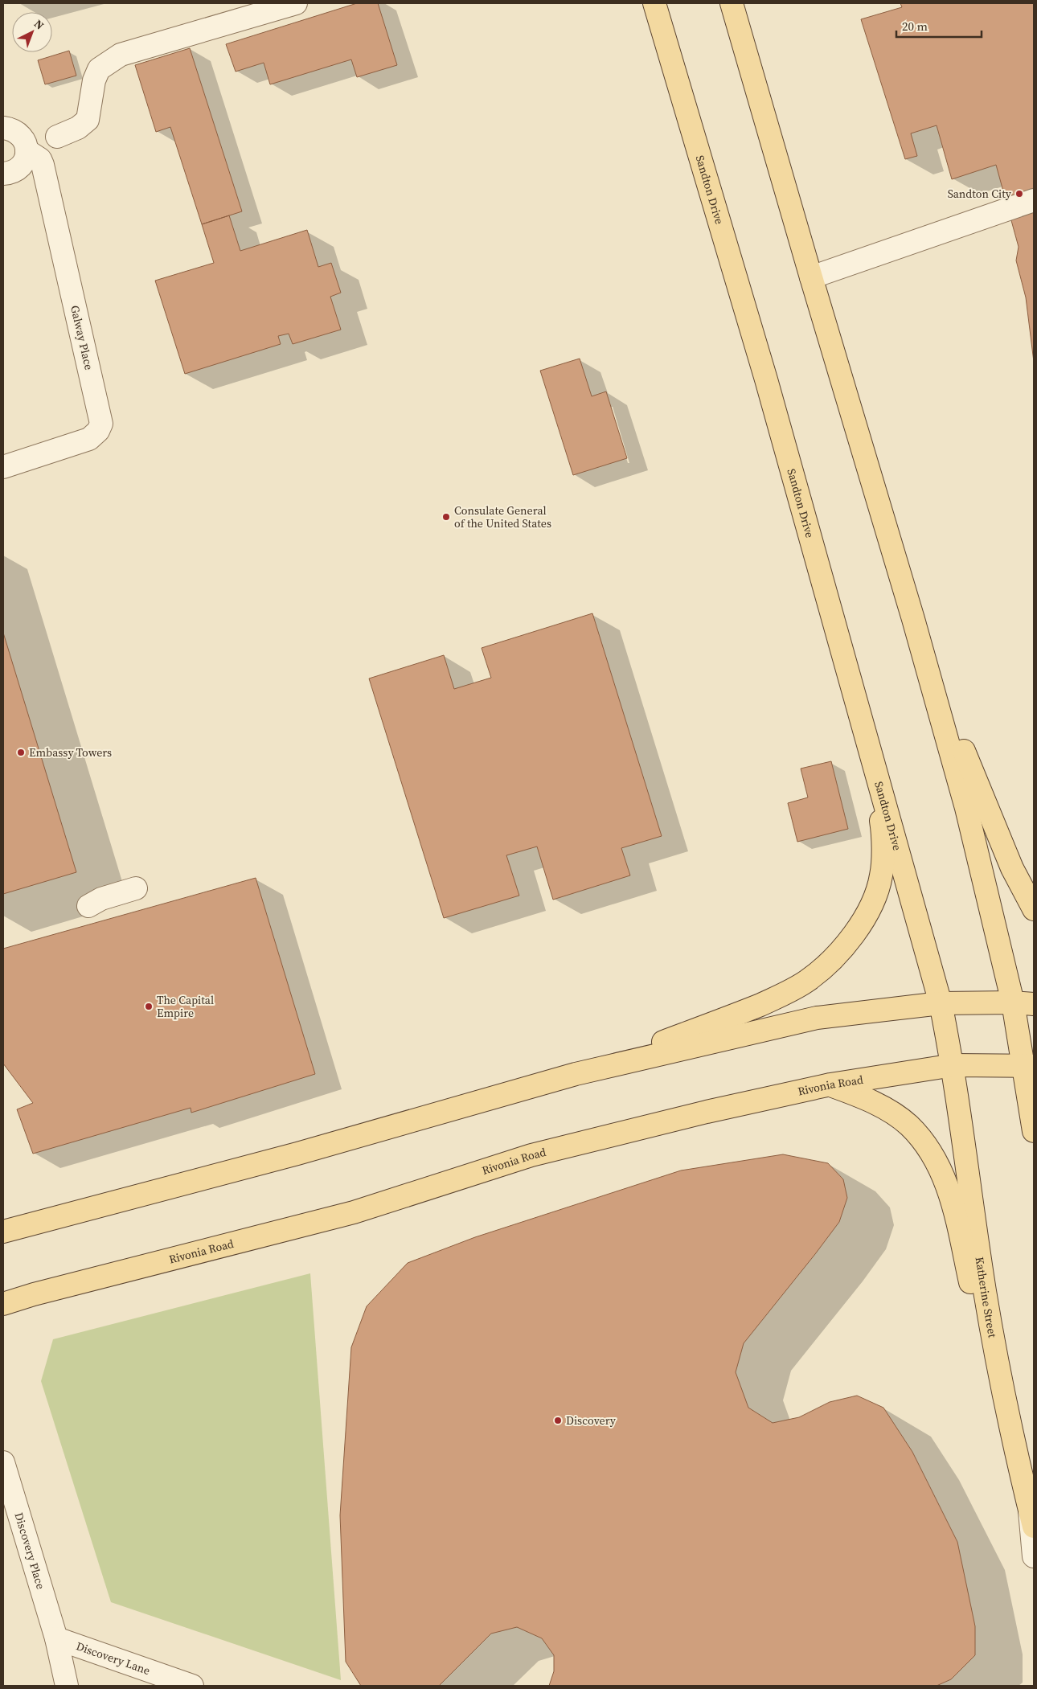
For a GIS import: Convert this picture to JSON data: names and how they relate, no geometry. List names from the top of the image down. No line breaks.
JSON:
{"streets":{"main road":["Sandton Drive","Rivonia Road","Katherine Street"],"street":["Galway Place","Discovery Place","Discovery Lane"]},"crossings":[["Sandton Drive","Rivonia Road"],["Sandton Drive","Katherine Street"],["Rivonia Road","Katherine Street"],["Discovery Place","Discovery Lane"]],"places":["Sandton City","Consulate General of the United States","Embassy Towers","The Capital Empire","Discovery"],"scale_bar":"20 m","north":"top right"}
